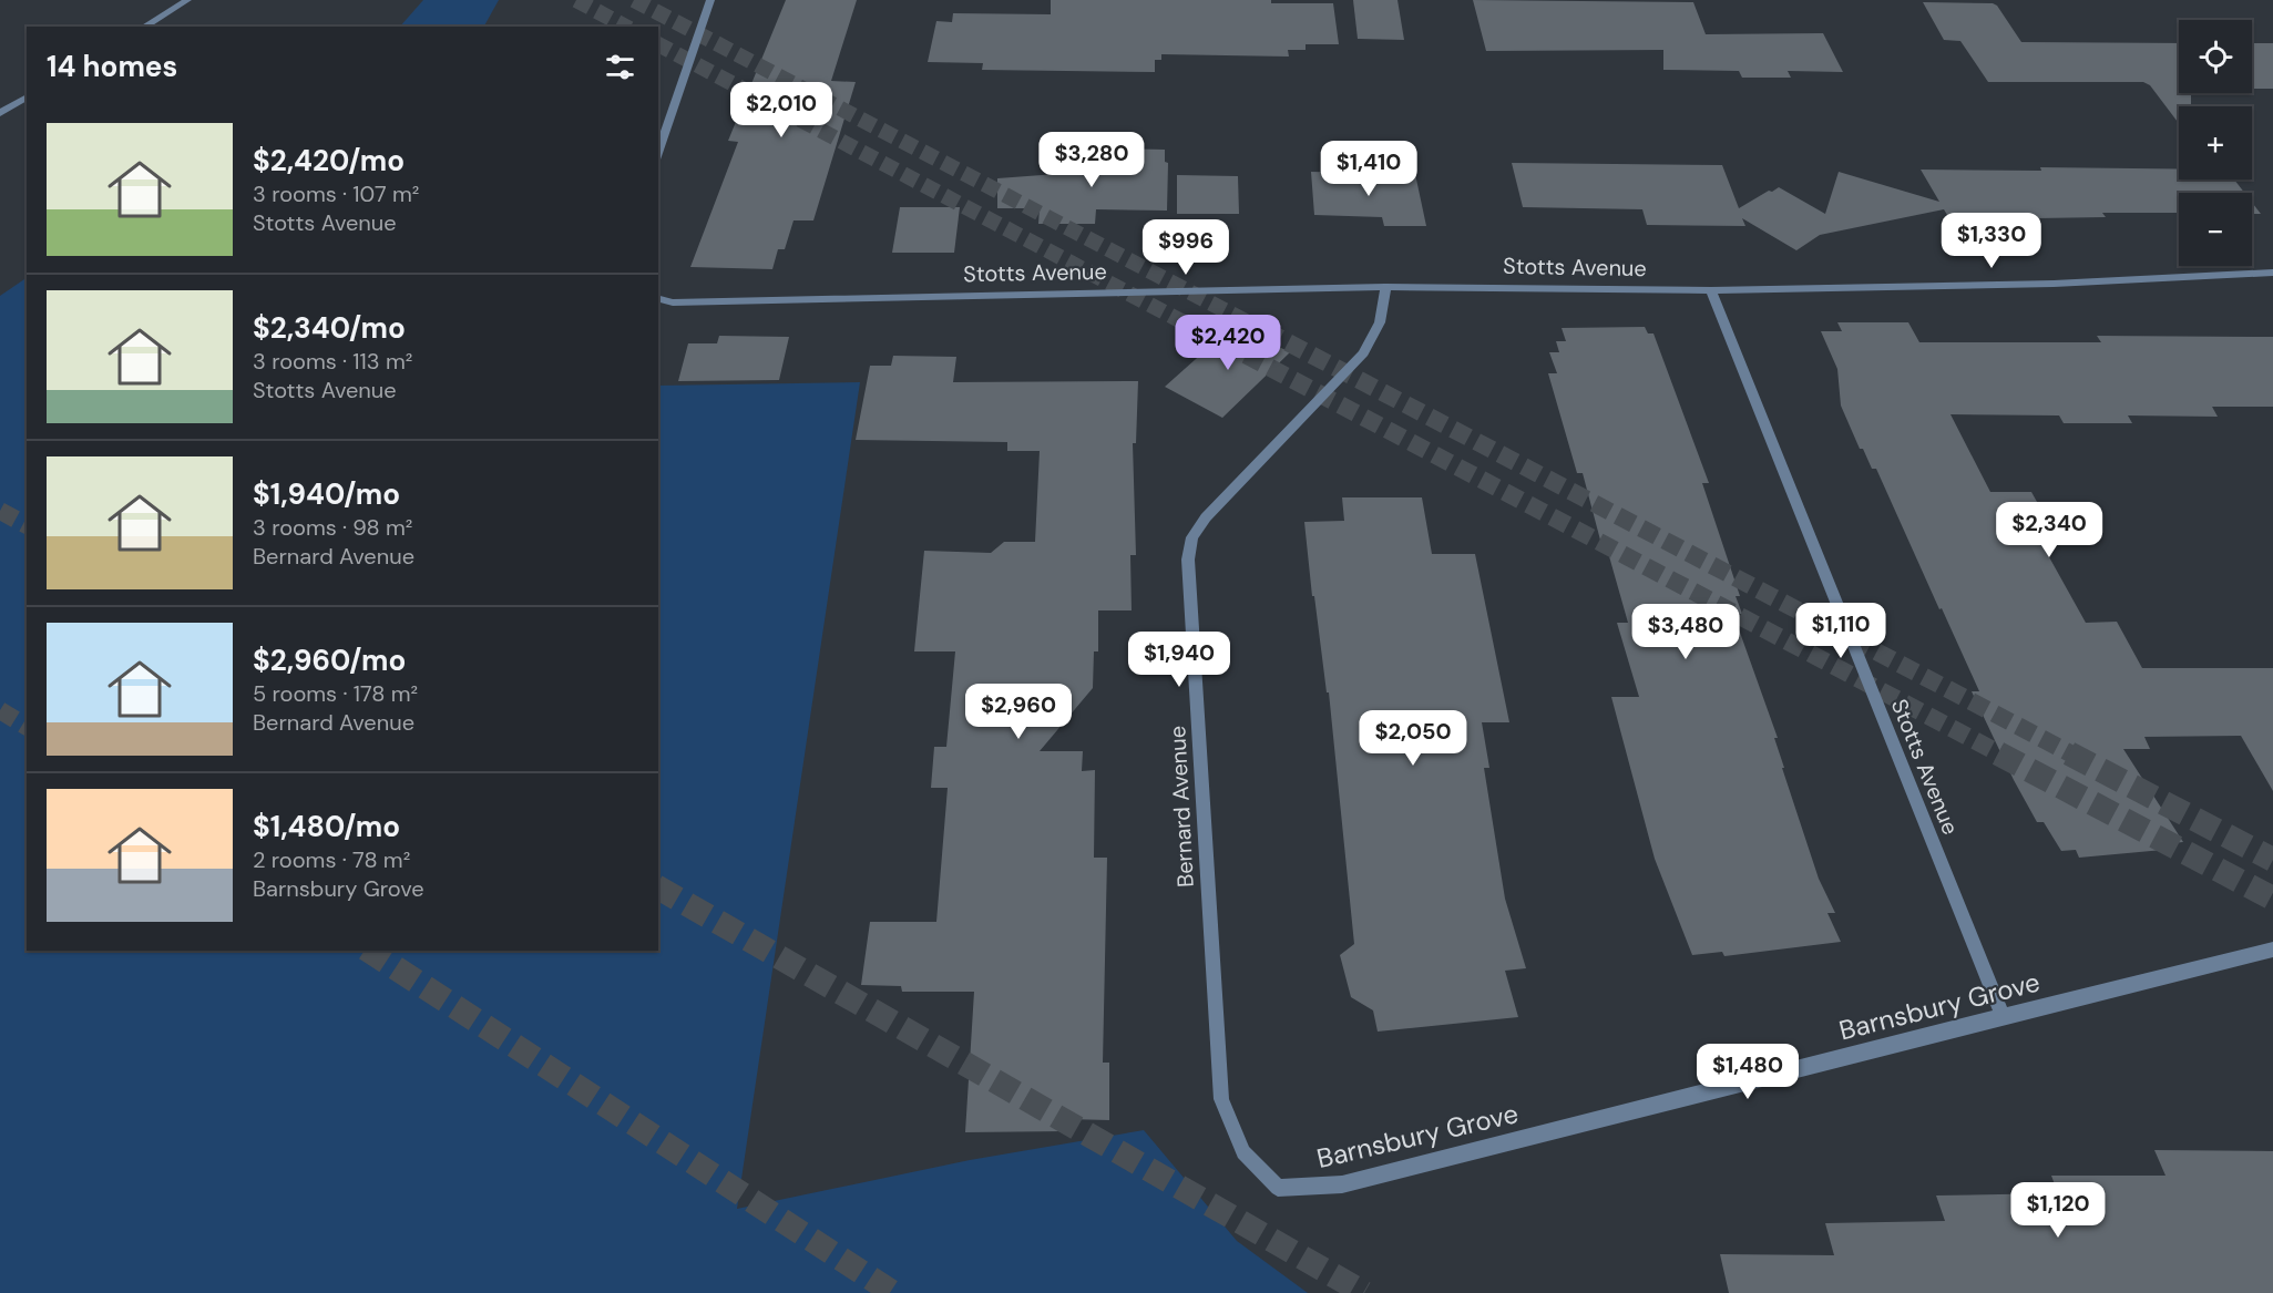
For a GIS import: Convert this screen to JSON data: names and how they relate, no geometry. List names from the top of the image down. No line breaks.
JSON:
{"streets":{"street":["Stotts Avenue","Bernard Avenue","Barnsbury Grove"]},"crossings":[["Stotts Avenue","Bernard Avenue"],["Stotts Avenue","Barnsbury Grove"],["Bernard Avenue","Barnsbury Grove"]],"page":{"map_buttons":["+","−"],"heading":"14 homes","price":["$2,010","$3,280","$1,410","$1,330","$996","$2,420","$2,340","$1,110","$3,480","$1,940","$2,960","$2,050","$1,480","$1,120"],"list":[{"name":"$2,420/mo","note":"3 rooms · 107 m² · Stotts Avenue"},{"name":"$2,340/mo","note":"3 rooms · 113 m² · Stotts Avenue"},{"name":"$1,940/mo","note":"3 rooms · 98 m² · Bernard Avenue"},{"name":"$2,960/mo","note":"5 rooms · 178 m² · Bernard Avenue"},{"name":"$1,480/mo","note":"2 rooms · 78 m² · Barnsbury Grove"}]}}
